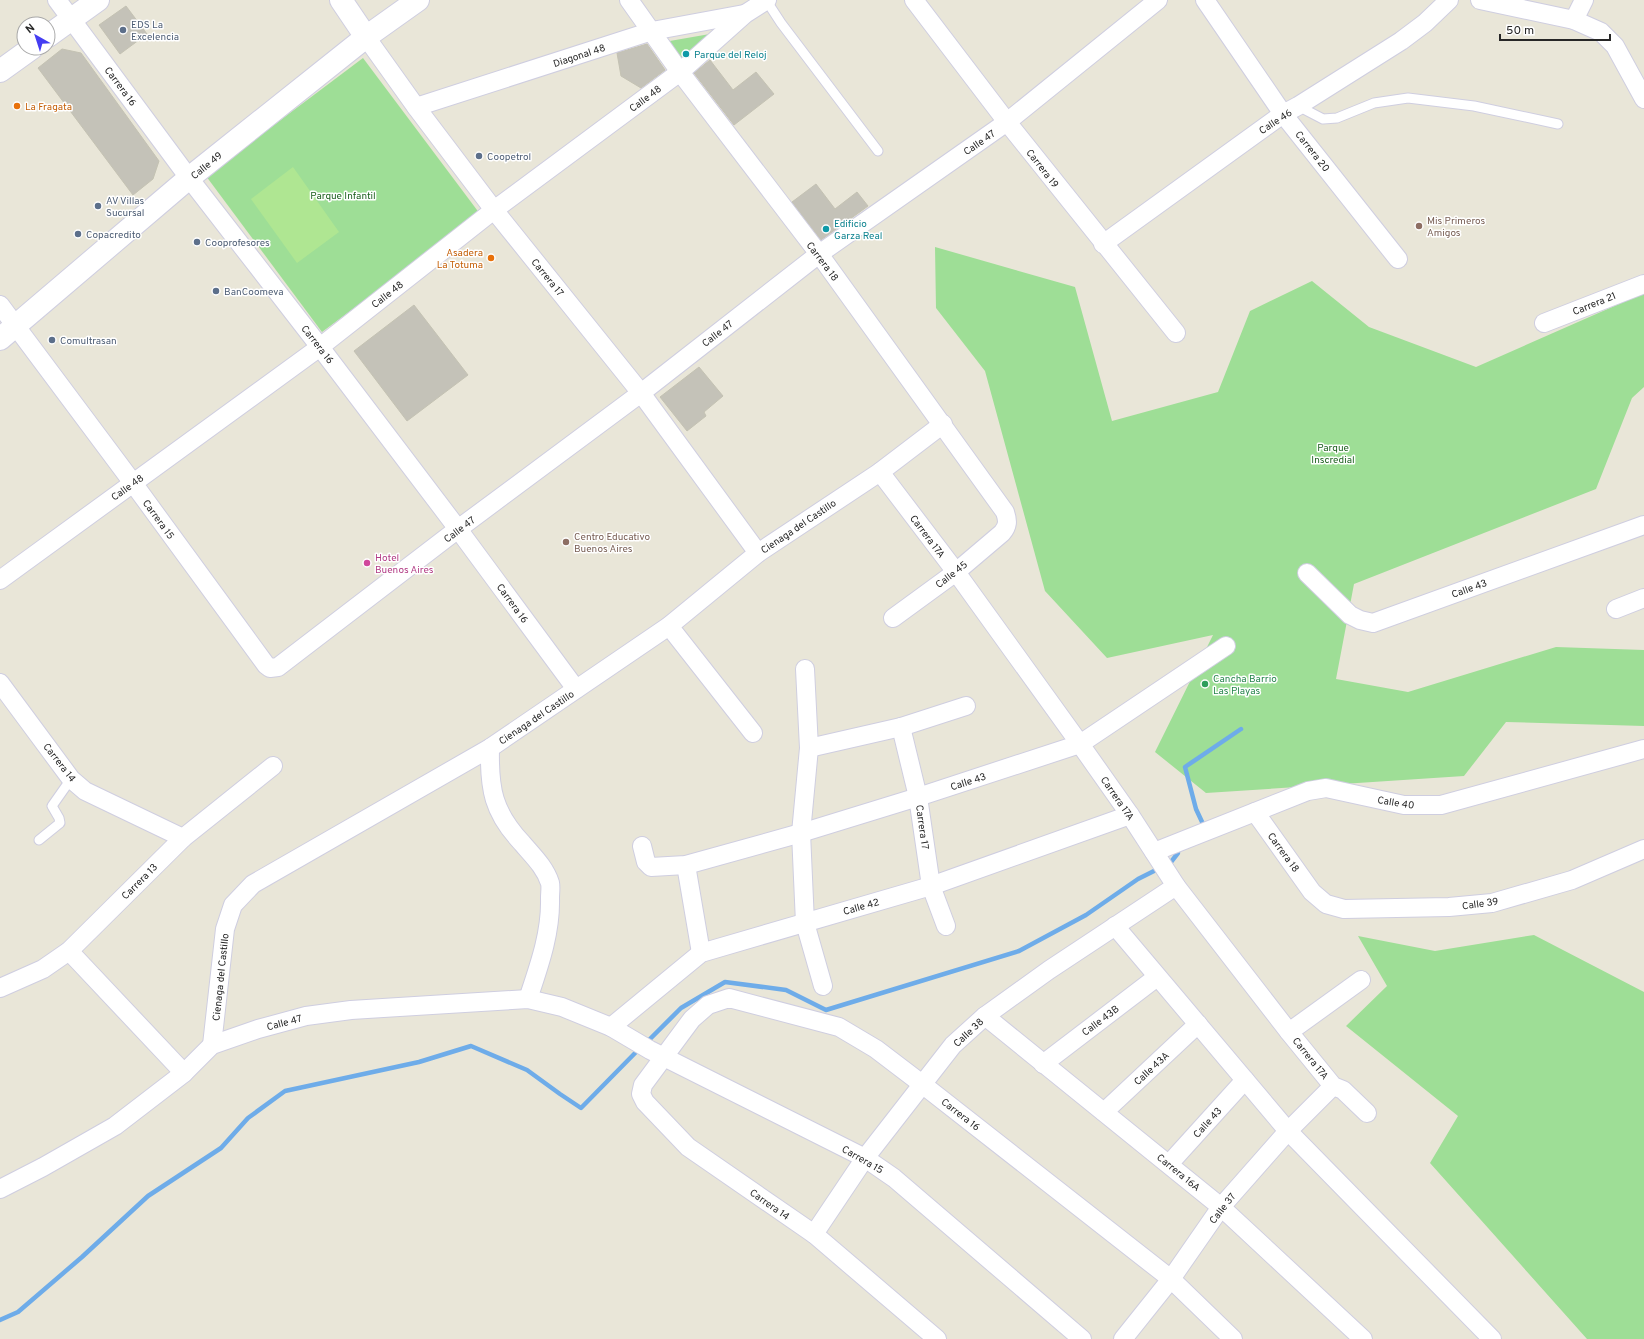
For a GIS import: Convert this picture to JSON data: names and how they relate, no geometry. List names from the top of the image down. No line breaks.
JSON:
{"streets":{"street":["Diagonal 48","Carrera 16","Calle 48","Calle 46","Calle 47","Carrera 20","Calle 49","Carrera 19","Carrera 18","Carrera 17","Carrera 21","Carrera 15","Cienaga del Castillo","Carrera 17A","Calle 45","Calle 43","Carrera 14","Calle 40","Carrera 13","Calle 39","Calle 42","Calle 43B","Calle 38","Calle 43A","Carrera 16A","Calle 37"]},"crossings":[["Diagonal 48","Calle 48"],["Diagonal 48","Carrera 18"],["Diagonal 48","Carrera 17"],["Carrera 16","Calle 48"],["Carrera 16","Calle 47"],["Carrera 16","Calle 49"],["Carrera 16","Carrera 15"],["Carrera 16","Cienaga del Castillo"],["Carrera 16","Carrera 14"],["Carrera 16","Calle 38"],["Carrera 16","Calle 37"],["Calle 48","Carrera 18"],["Calle 48","Carrera 17"],["Calle 48","Carrera 15"],["Calle 46","Carrera 20"],["Calle 46","Carrera 19"],["Calle 47","Carrera 19"],["Calle 47","Carrera 18"],["Calle 47","Carrera 17"],["Calle 47","Carrera 15"],["Calle 47","Cienaga del Castillo"],["Calle 47","Calle 42"],["Calle 49","Carrera 17"],["Calle 49","Carrera 15"],["Carrera 18","Cienaga del Castillo"],["Carrera 18","Calle 45"],["Carrera 18","Calle 40"],["Carrera 18","Calle 39"],["Carrera 17","Cienaga del Castillo"],["Carrera 17","Calle 43"],["Carrera 17","Calle 42"],["Carrera 15","Carrera 14"],["Carrera 15","Calle 42"],["Carrera 15","Calle 38"],["Cienaga del Castillo","Carrera 17A"],["Carrera 17A","Calle 45"],["Carrera 17A","Calle 43"],["Carrera 17A","Calle 40"],["Carrera 17A","Calle 42"],["Carrera 17A","Calle 38"],["Carrera 17A","Calle 37"],["Calle 43","Carrera 16A"],["Carrera 14","Carrera 13"],["Carrera 14","Calle 38"],["Calle 40","Calle 38"],["Calle 43B","Carrera 16A"],["Calle 38","Carrera 16A"],["Calle 43A","Carrera 16A"],["Carrera 16A","Calle 37"]],"parks":["Parque Infantil","Parque Inscredial"],"places":["EDS La Excelencia","Parque del Reloj","La Fragata","Coopetrol","AV Villas Sucursal","Mis Primeros Amigos","Edificio Garza Real","Copacredito","Cooprofesores","Asadera La Totuma","BanCoomeva","Comultrasan","Centro Educativo Buenos Aires","Hotel Buenos Aires","Cancha Barrio Las Playas"],"scale_bar":"50 m","north":"top left"}
